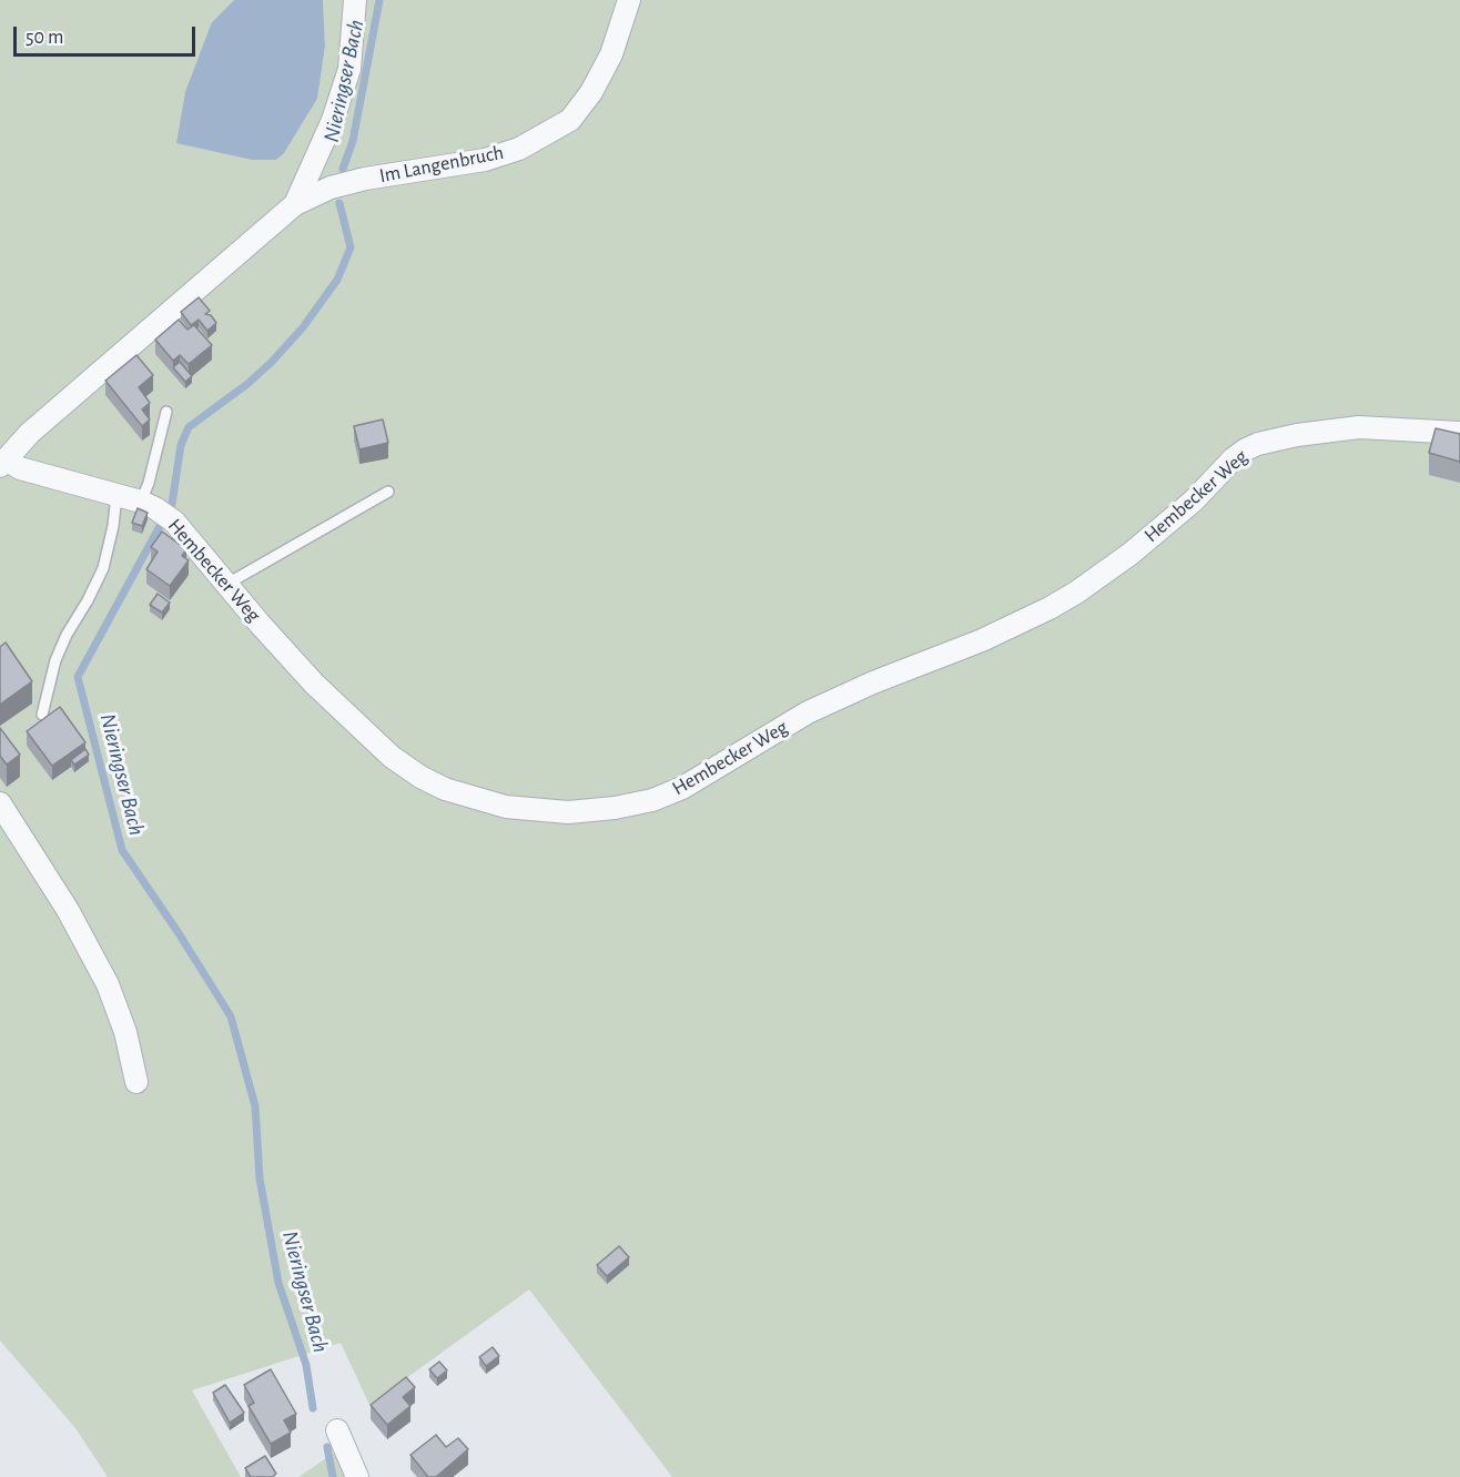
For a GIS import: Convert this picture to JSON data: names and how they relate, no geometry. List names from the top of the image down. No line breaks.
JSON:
{"streets":{"street":["Im Langenbruch","Hembecker Weg"]},"crossings":[["Im Langenbruch","Hembecker Weg"]],"water":["Nieringser Bach"],"scale_bar":"50 m"}
